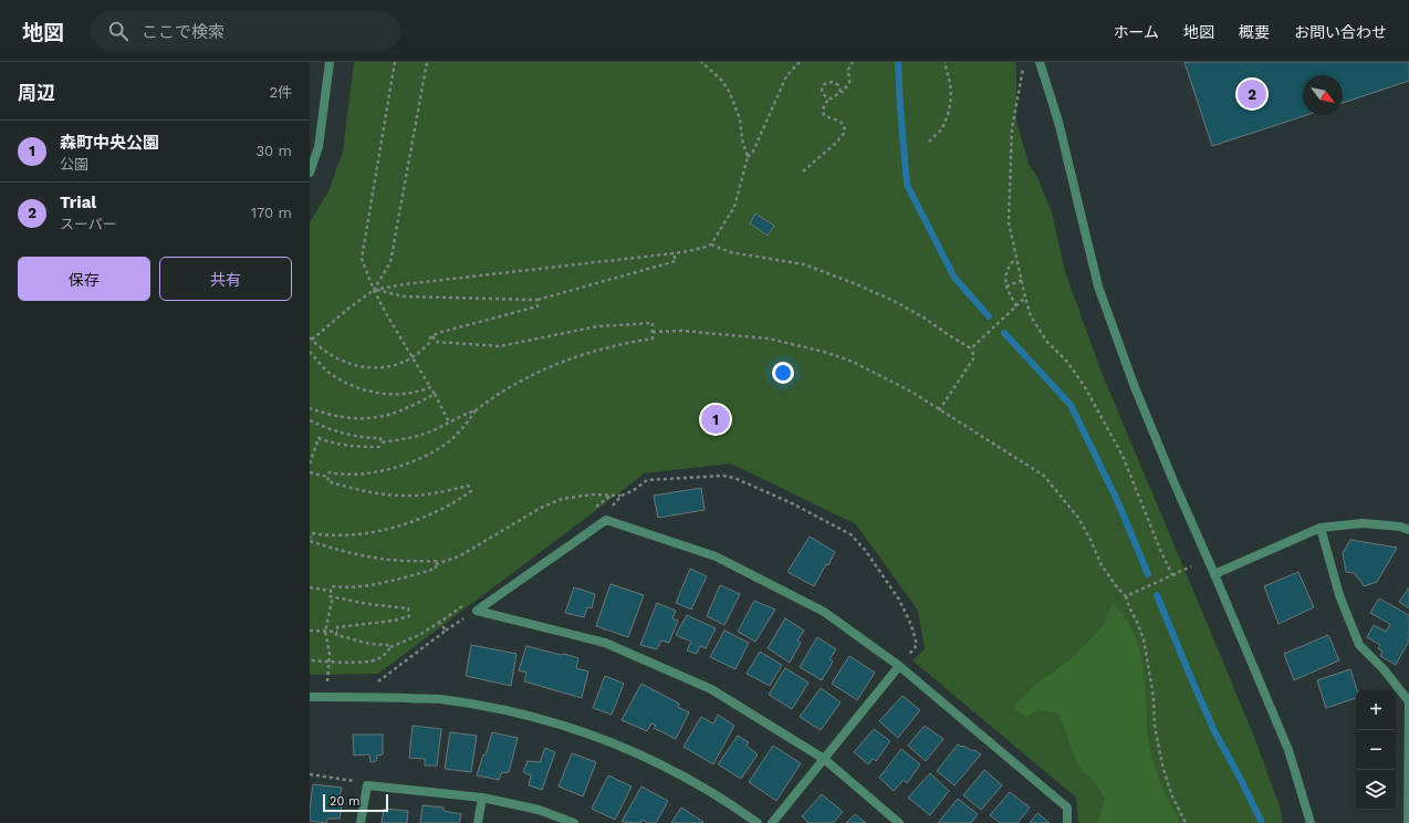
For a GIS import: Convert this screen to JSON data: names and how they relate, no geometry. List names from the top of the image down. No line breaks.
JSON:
{"scale_bar":"20 m","north":"bottom right","page":{"header":"地図","search":"ここで検索","nav":["ホーム","地図","概要","お問い合わせ"],"heading":["周辺","2件"],"pins":["2","1"],"list":[{"mark":"1","name":"森町中央公園","note":"公園","value":"30 m"},{"mark":"2","name":"Trial","note":"スーパー","value":"170 m"}],"buttons":["保存","共有"],"map_buttons":["+","−"],"scale":"20 m"}}
